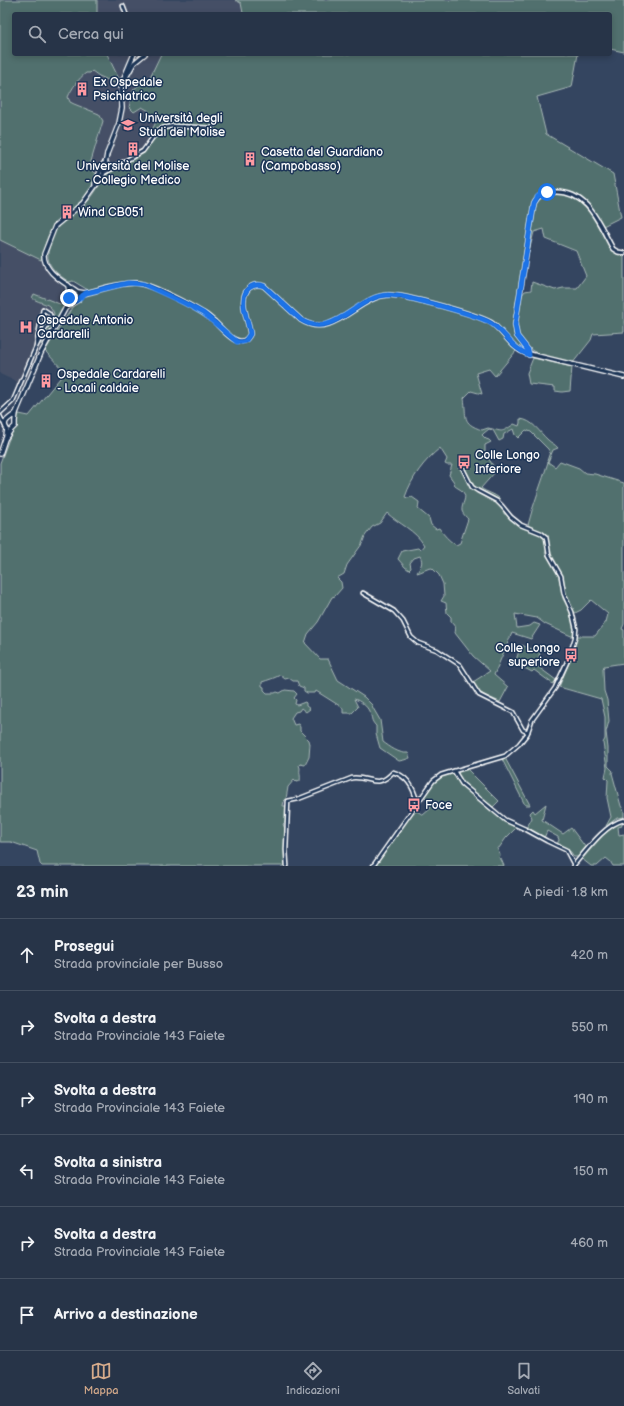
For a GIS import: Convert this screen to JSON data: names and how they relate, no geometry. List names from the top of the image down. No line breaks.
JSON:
{"places":{"building":["Ex Ospedale Psichiatrico","Università del Molise - Collegio Medico","Casetta del Guardiano (Campobasso)","Wind CB051","Ospedale Cardarelli - Locali caldaie"],"school or university":["Università degli Studi del Molise"],"hospital":["Ospedale Antonio Cardarelli"],"bus stop":["Colle Longo Inferiore","Colle Longo superiore","Foce"]},"page":{"search":"Cerca qui","heading":["23 min","A piedi · 1.8 km"],"list":[["Prosegui","Strada provinciale per Busso","420 m"],["Svolta a destra","Strada Provinciale 143 Faiete","550 m"],["Svolta a destra","Strada Provinciale 143 Faiete","190 m"],["Svolta a sinistra","Strada Provinciale 143 Faiete","150 m"],["Svolta a destra","Strada Provinciale 143 Faiete","460 m"],"Arrivo a destinazione"],"nav":["Mappa","Indicazioni","Salvati"]}}
